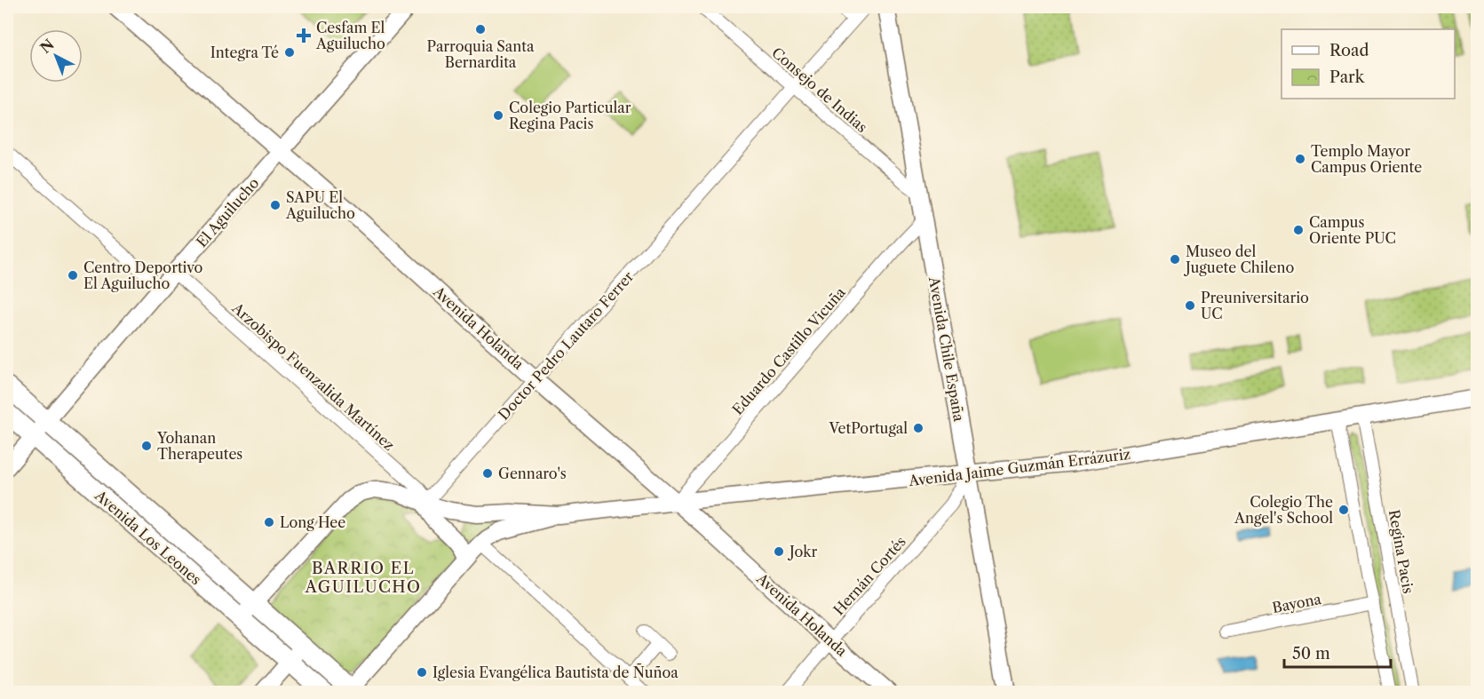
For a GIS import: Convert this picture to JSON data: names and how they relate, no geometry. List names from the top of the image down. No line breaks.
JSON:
{"streets":{"main road":["Avenida Los Leones"],"street":["Consejo de Indias","El Aguilucho","Avenida Holanda","Doctor Pedro Lautaro Ferrer","Avenida Chile España","Eduardo Castillo Vicuña","Arzobispo Fuenzalida Martínez","Avenida Jaime Guzmán Errázuriz","Regina Pacis","Hernán Cortés","Bayona"]},"crossings":[["Consejo de Indias","Doctor Pedro Lautaro Ferrer"],["Consejo de Indias","Avenida Chile España"],["El Aguilucho","Avenida Holanda"],["El Aguilucho","Arzobispo Fuenzalida Martínez"],["El Aguilucho","Avenida Los Leones"],["Avenida Holanda","Doctor Pedro Lautaro Ferrer"],["Avenida Holanda","Eduardo Castillo Vicuña"],["Avenida Holanda","Avenida Jaime Guzmán Errázuriz"],["Avenida Holanda","Hernán Cortés"],["Doctor Pedro Lautaro Ferrer","Arzobispo Fuenzalida Martínez"],["Doctor Pedro Lautaro Ferrer","Avenida Jaime Guzmán Errázuriz"],["Avenida Chile España","Eduardo Castillo Vicuña"],["Avenida Chile España","Avenida Jaime Guzmán Errázuriz"],["Avenida Chile España","Hernán Cortés"],["Eduardo Castillo Vicuña","Avenida Jaime Guzmán Errázuriz"],["Arzobispo Fuenzalida Martínez","Avenida Jaime Guzmán Errázuriz"],["Avenida Jaime Guzmán Errázuriz","Regina Pacis"],["Avenida Jaime Guzmán Errázuriz","Hernán Cortés"]],"districts":["BARRIO EL AGUILUCHO"],"places":{"other":["Parroquia Santa Bernardita","Integra Té","Colegio Particular Regina Pacis","Templo Mayor Campus Oriente","SAPU El Aguilucho","Campus Oriente PUC","Museo del Juguete Chileno","Centro Deportivo El Aguilucho","Preuniversitario UC","VetPortugal","Yohanan Therapeutes","Gennaro's","Colegio The Angel's School","Long Hee","Jokr","Iglesia Evangélica Bautista de Ñuñoa"],"health":["Cesfam El Aguilucho"]},"legend":["Road","Park"],"scale_bar":"50 m","north":"top left"}
